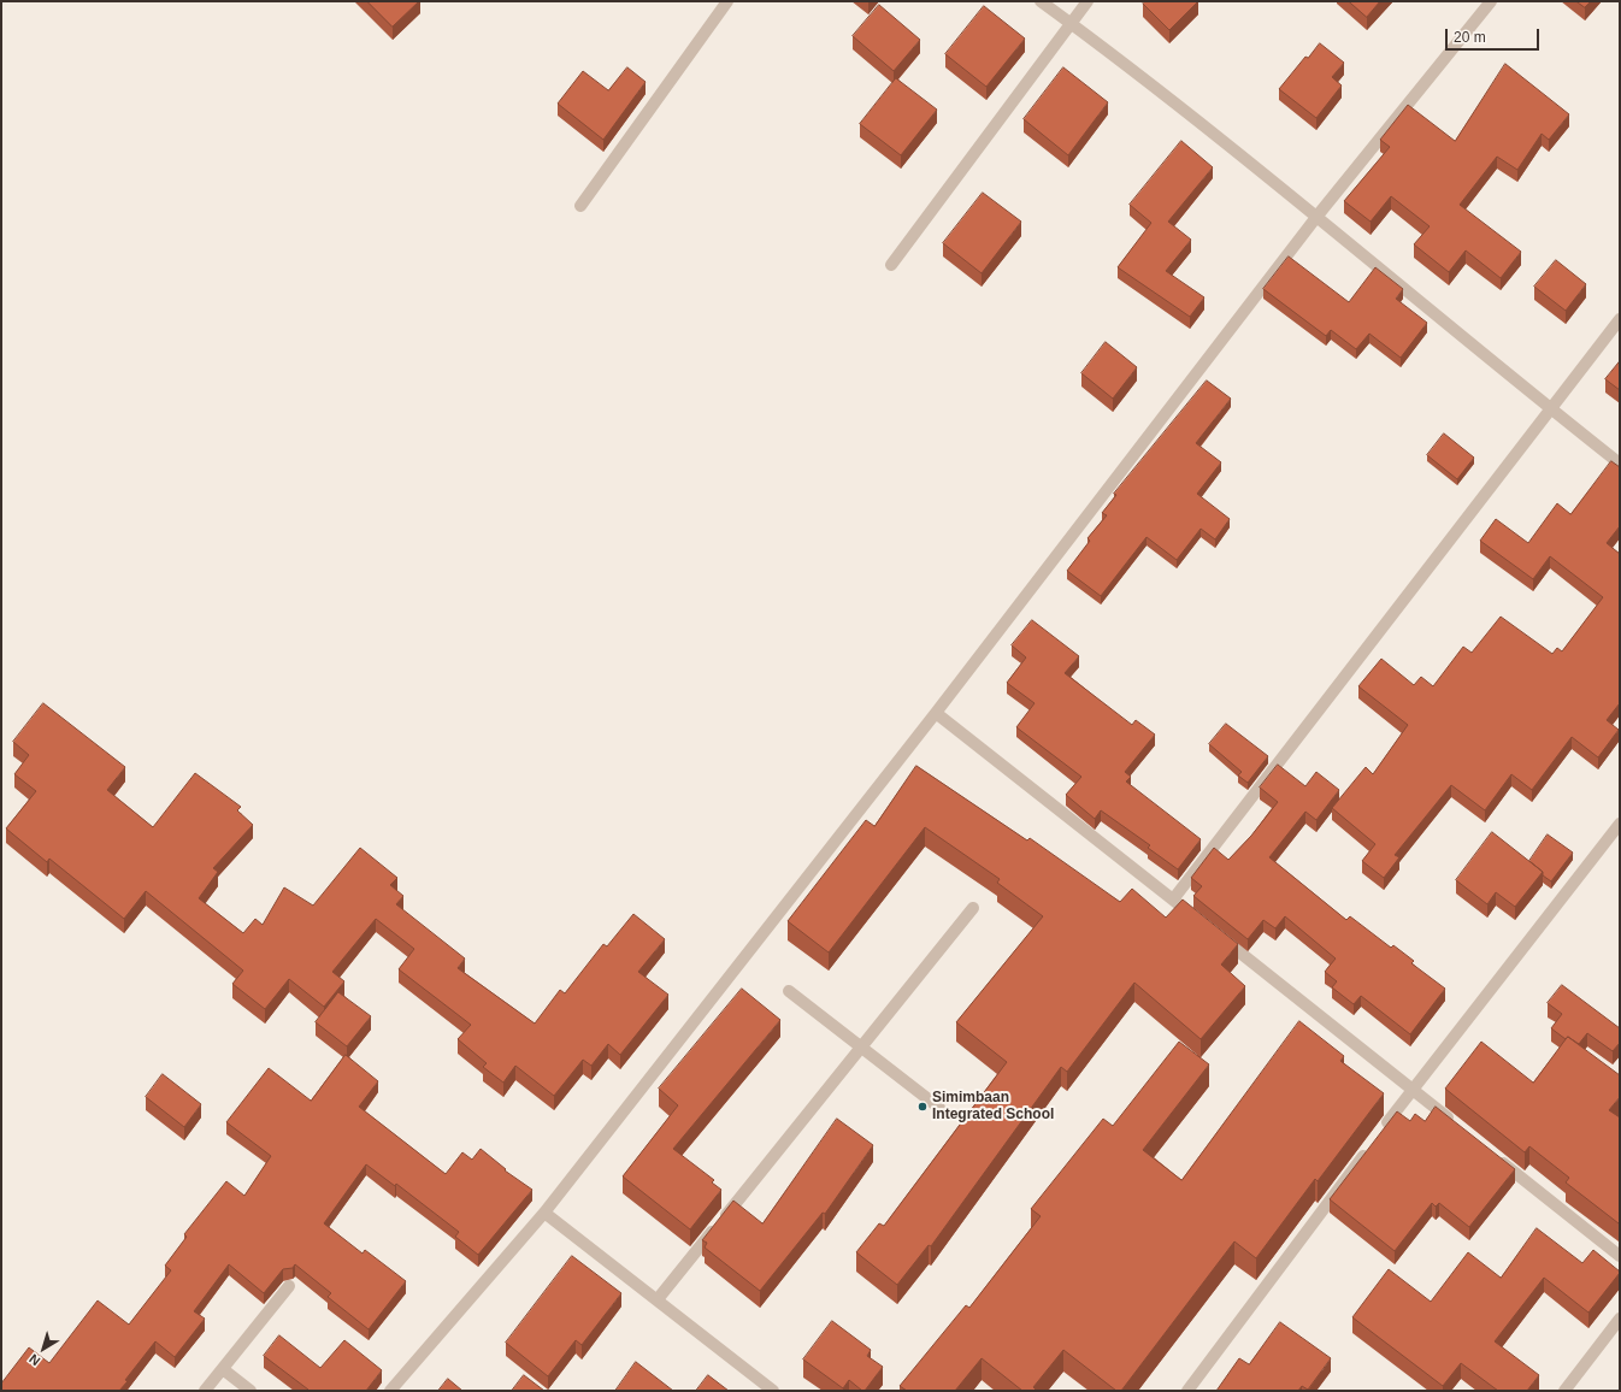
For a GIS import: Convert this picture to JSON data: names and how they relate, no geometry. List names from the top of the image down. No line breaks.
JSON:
{"places":["Simimbaan Integrated School"],"scale_bar":"20 m","north":"bottom left"}
